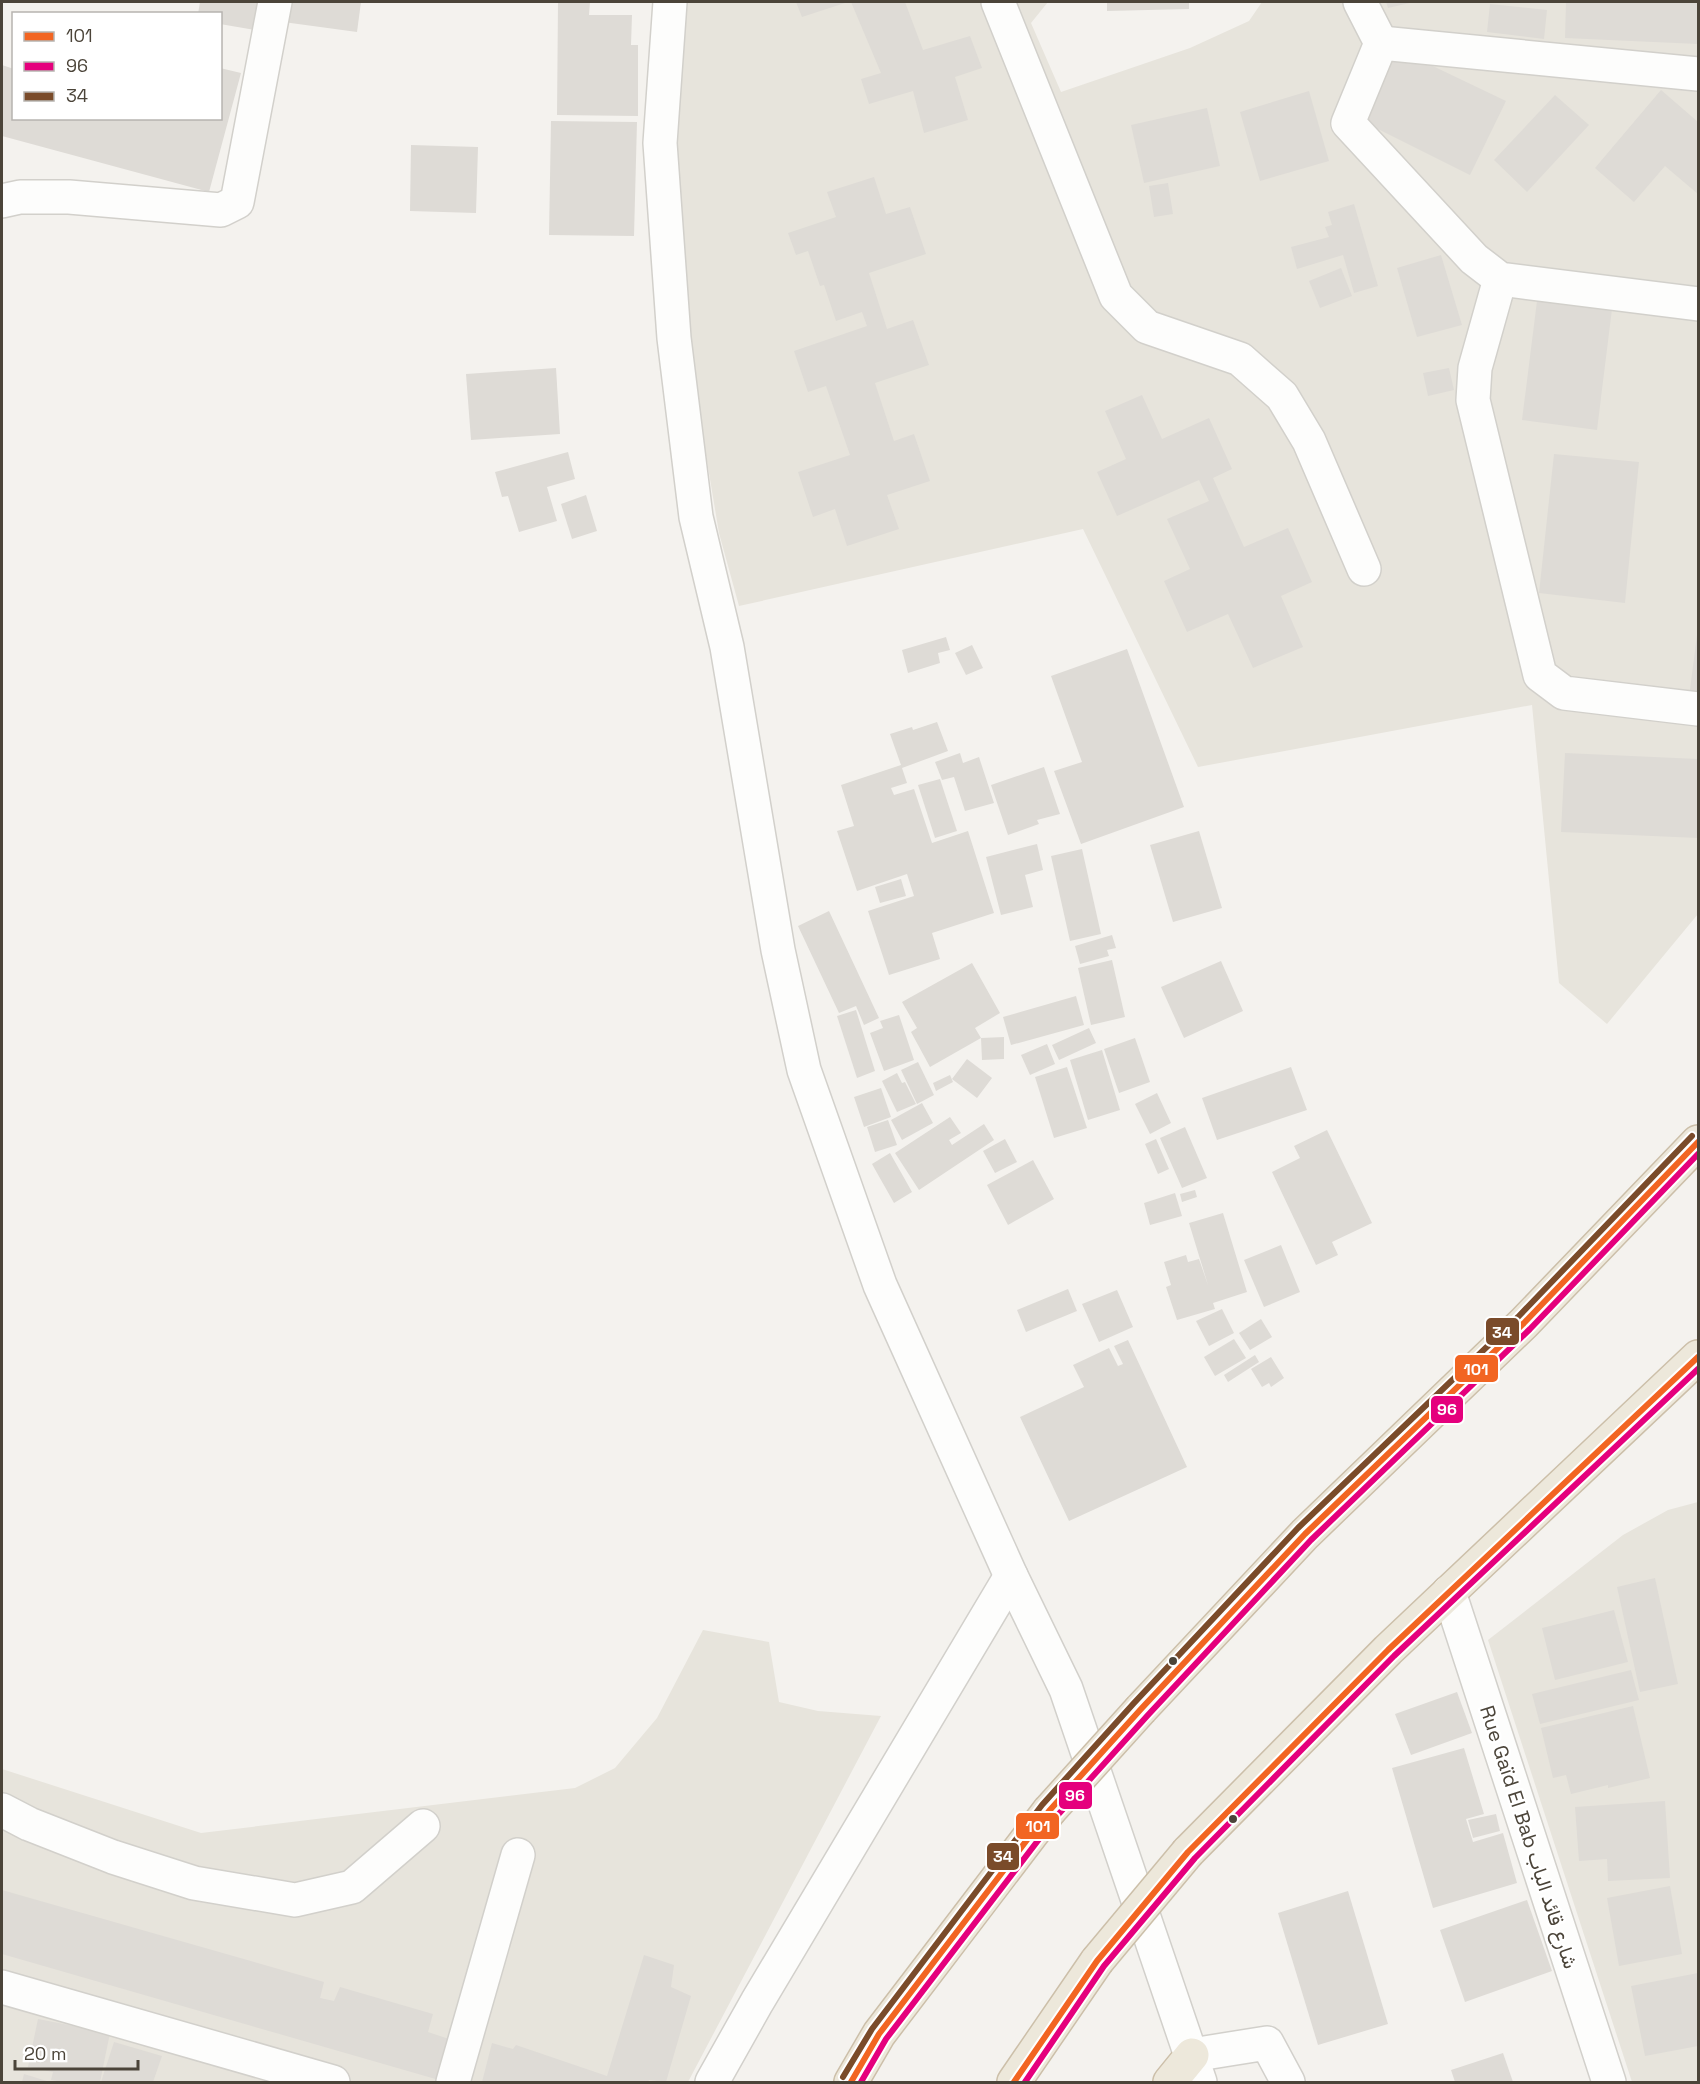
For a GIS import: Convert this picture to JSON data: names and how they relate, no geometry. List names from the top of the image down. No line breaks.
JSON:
{"streets":{"street":["Rue Gaïd El Bab شارع قائد الباب"]},"lines":["transit line 34","transit line 101","transit line 96"],"legend":["101","96","34"],"scale_bar":"20 m"}
